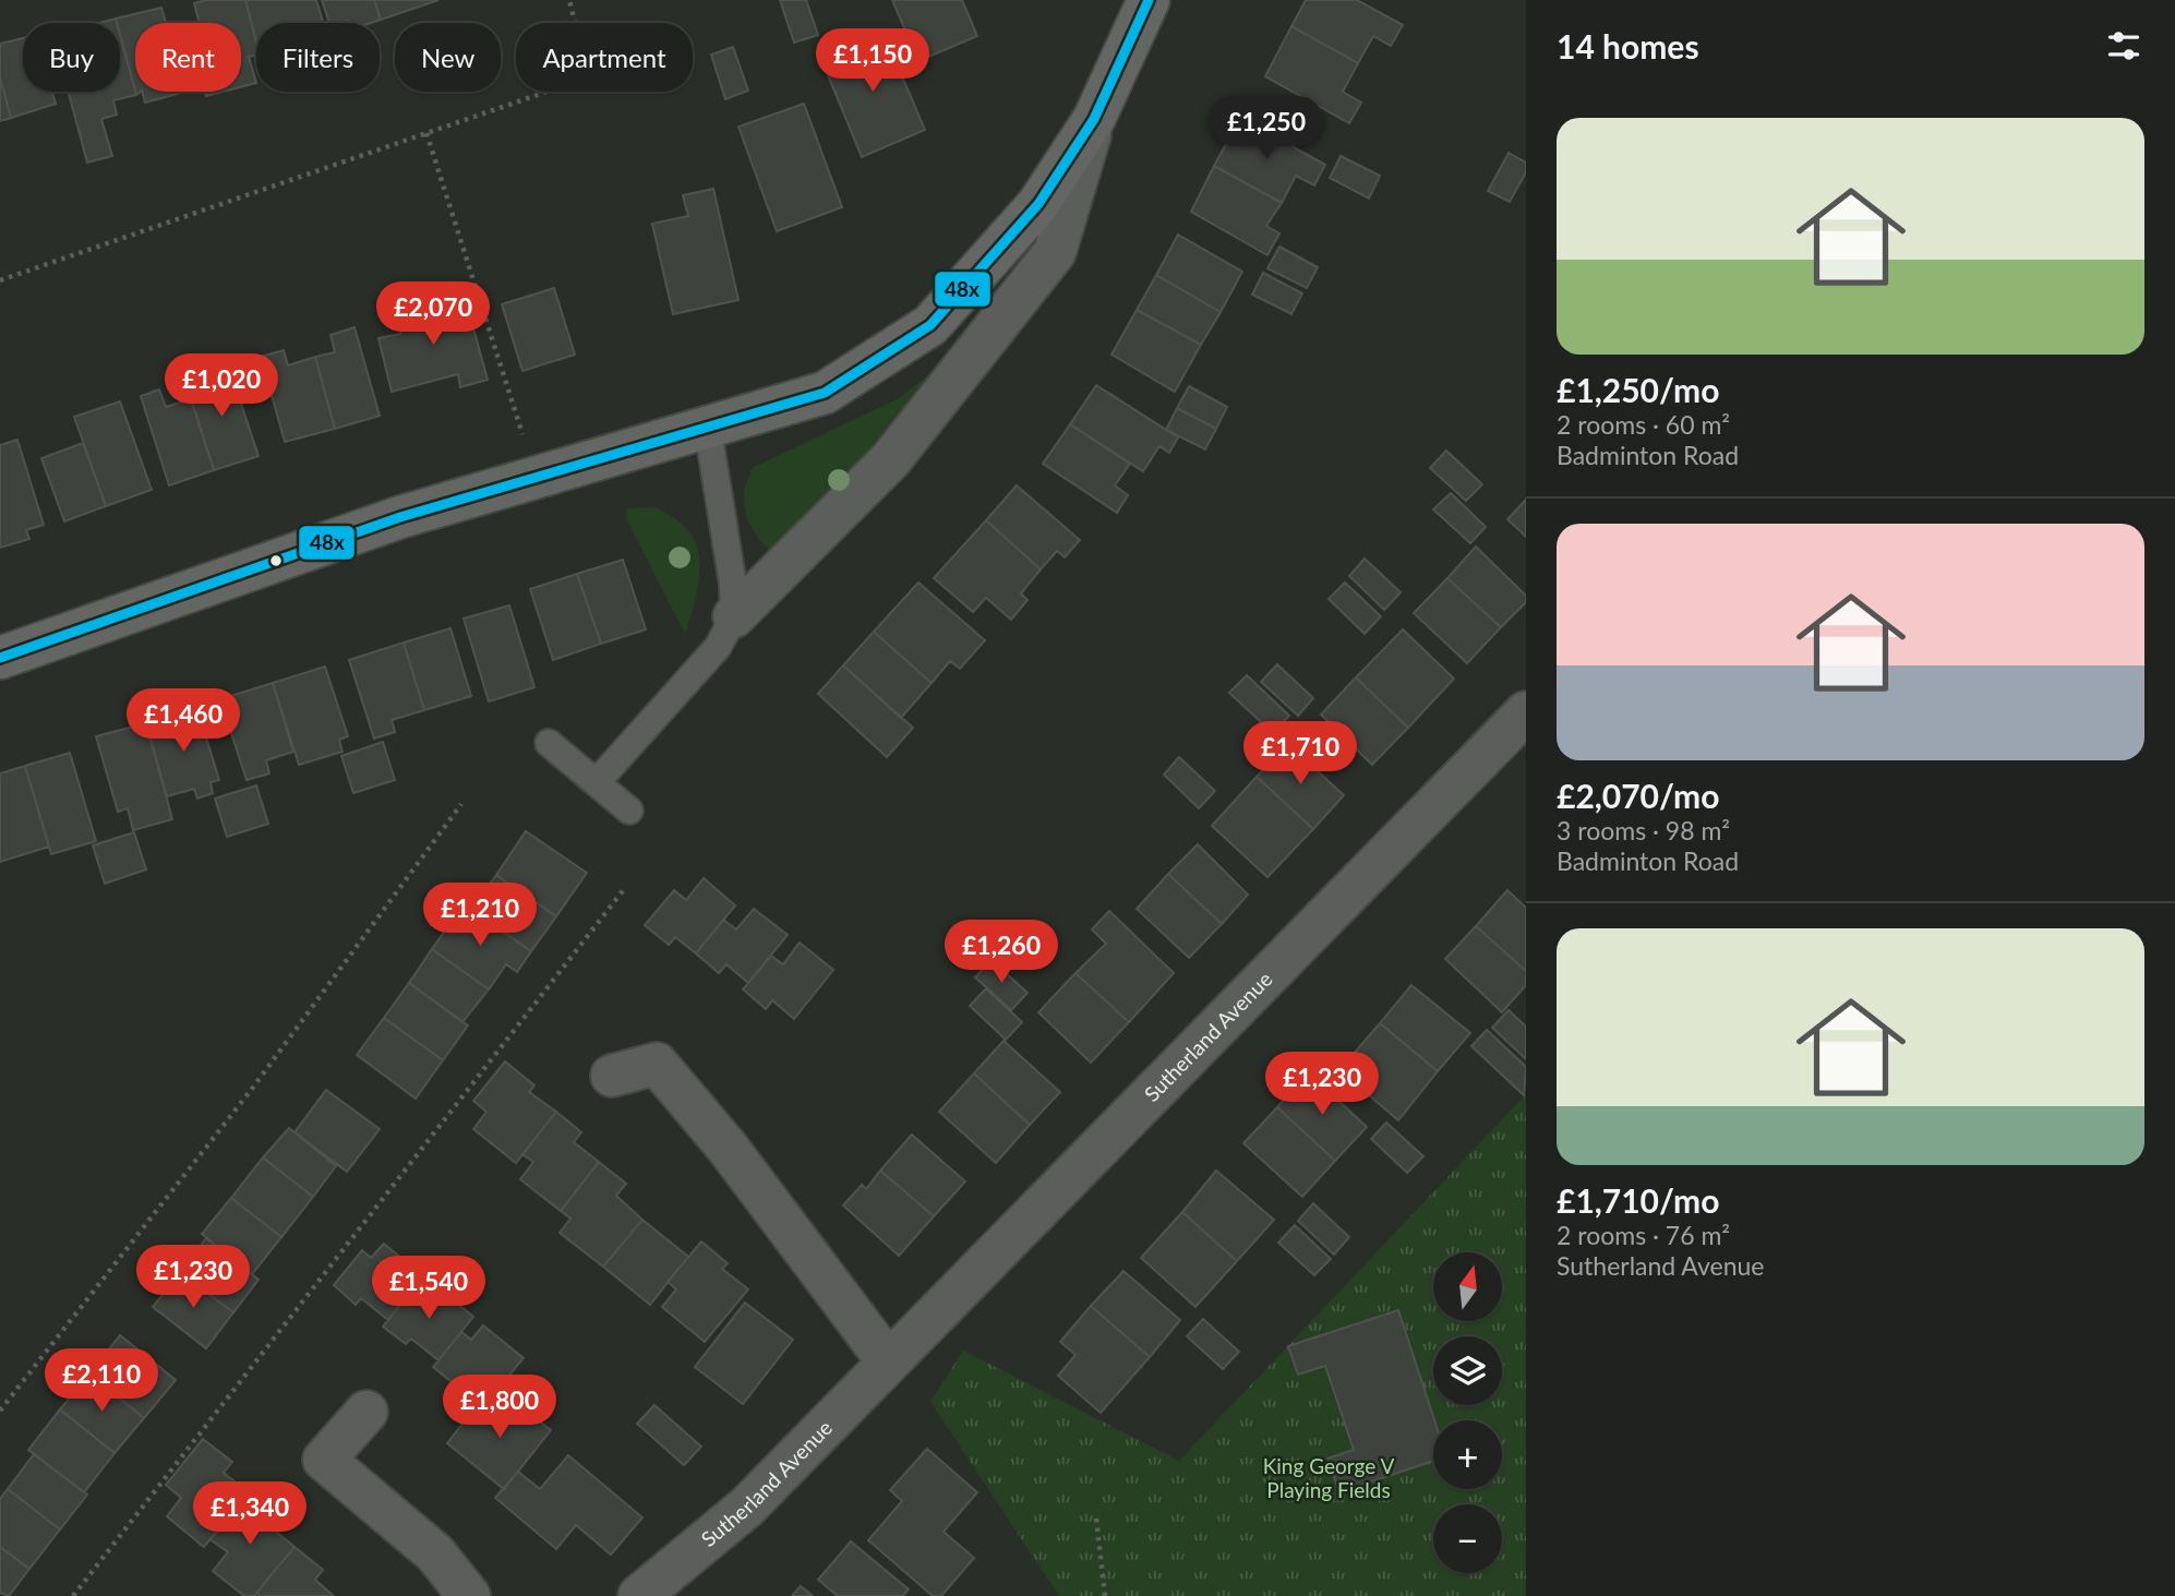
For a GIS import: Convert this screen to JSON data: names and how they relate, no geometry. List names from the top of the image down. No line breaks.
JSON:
{"streets":{"street":["Sutherland Avenue"]},"parks":["King George V Playing Fields"],"lines":["transit line 48x"],"north":"top","page":{"heading":"14 homes","chip":["Buy","Rent","Filters","New","Apartment"],"price":["£1,150","£1,250","£2,070","£1,020","£1,460","£1,710","£1,210","£1,260","£1,230","£1,230","£1,540","£2,110","£1,800","£1,340"],"list":[{"name":"£1,250/mo","note":"2 rooms · 60 m² · Badminton Road"},{"name":"£2,070/mo","note":"3 rooms · 98 m² · Badminton Road"},{"name":"£1,710/mo","note":"2 rooms · 76 m² · Sutherland Avenue"}],"map_buttons":["+","−"]}}
